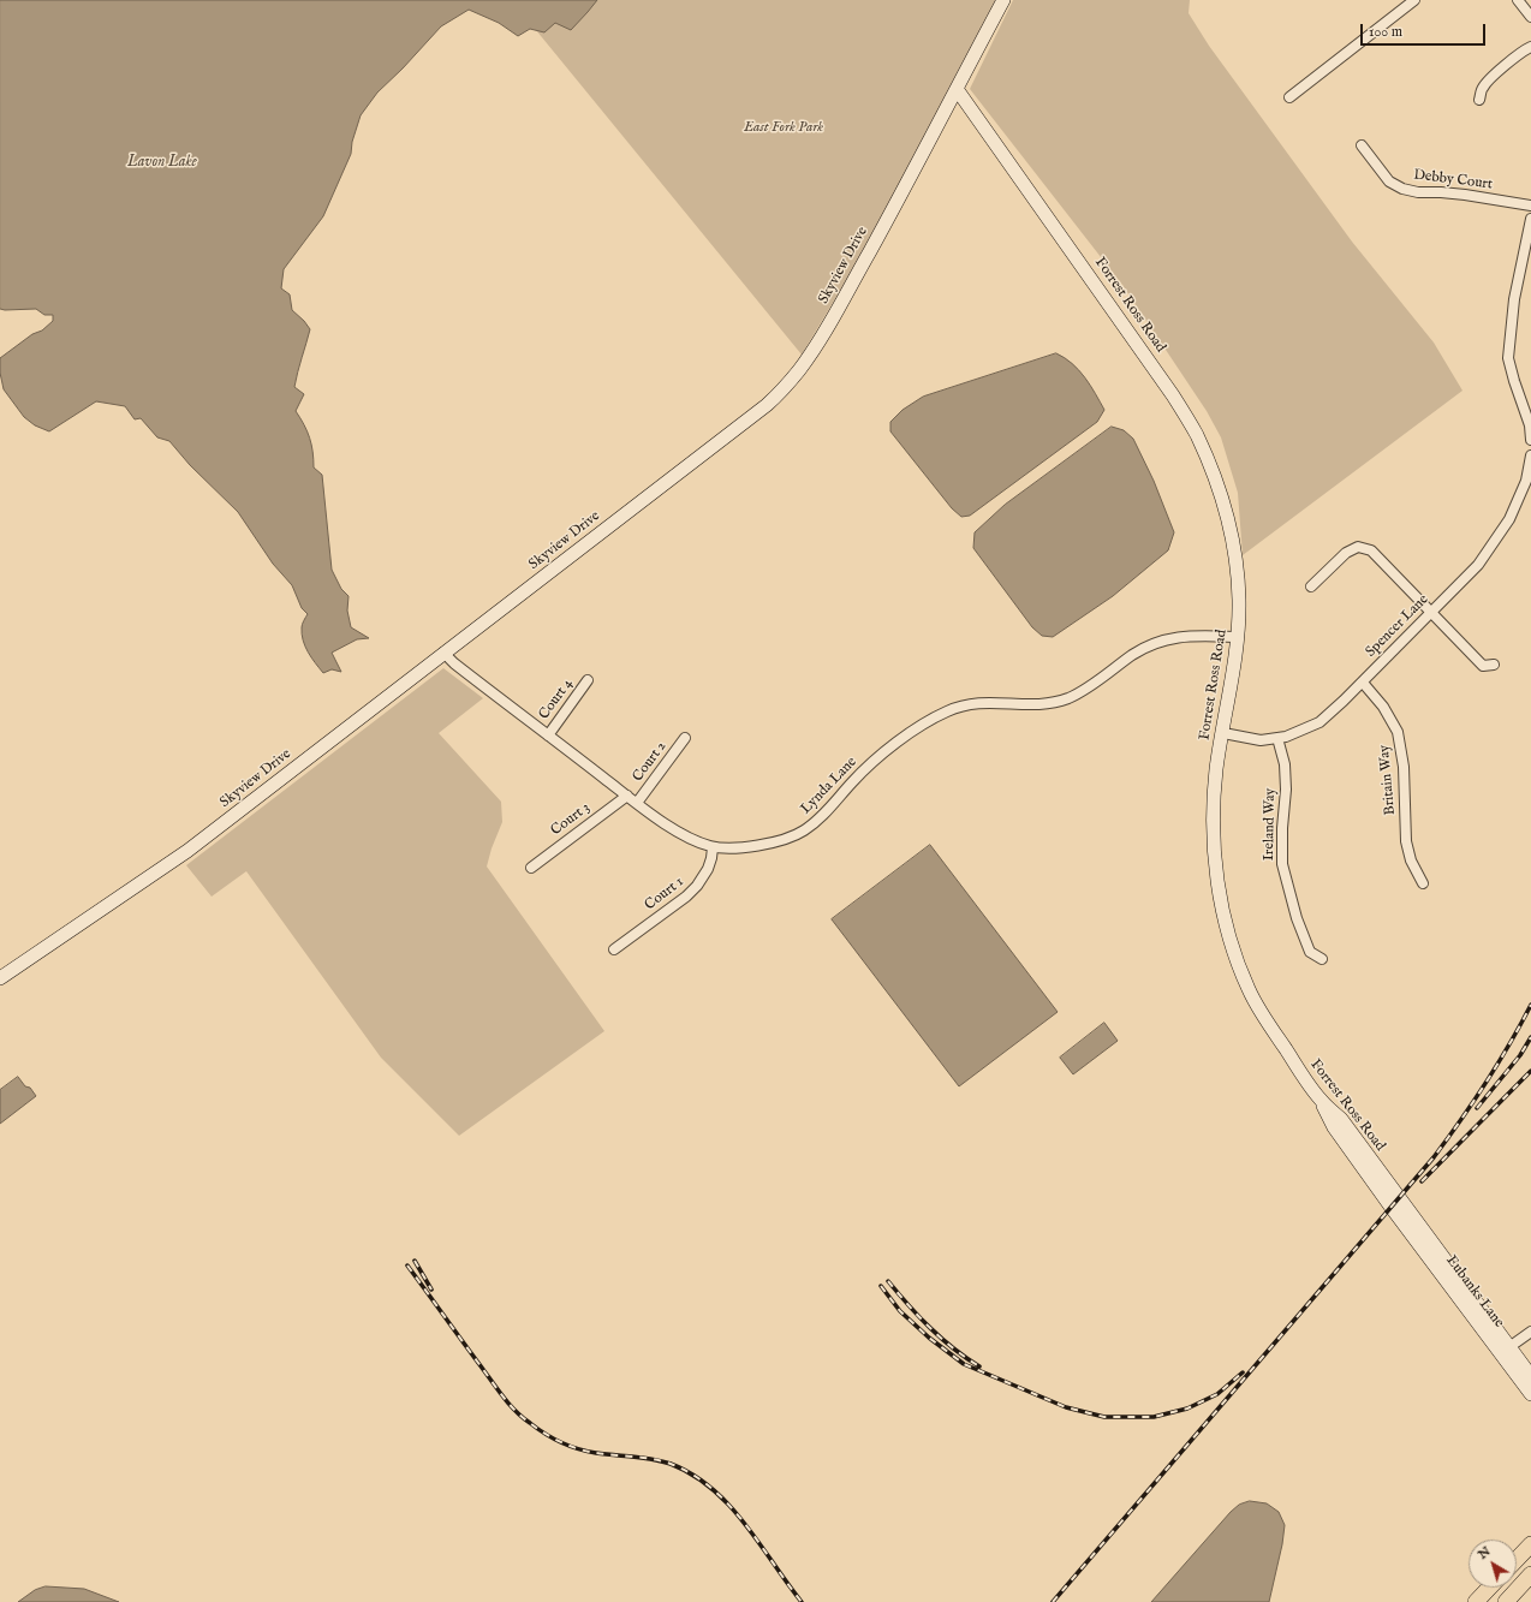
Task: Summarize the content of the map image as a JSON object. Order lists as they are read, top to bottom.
{
  "streets": {
    "street": [
      "Debby Court",
      "Skyview Drive",
      "Forrest Ross Road",
      "Spencer Lane",
      "Court 4",
      "Court 2",
      "Britain Way",
      "Lynda Lane",
      "Court 3",
      "Ireland Way",
      "Court 1",
      "Eubanks Lane"
    ]
  },
  "crossings": [
    ["Skyview Drive", "Forrest Ross Road"],
    ["Skyview Drive", "Lynda Lane"],
    ["Forrest Ross Road", "Spencer Lane"],
    ["Forrest Ross Road", "Lynda Lane"],
    ["Forrest Ross Road", "Eubanks Lane"],
    ["Spencer Lane", "Britain Way"],
    ["Spencer Lane", "Ireland Way"],
    ["Court 4", "Lynda Lane"],
    ["Court 2", "Lynda Lane"],
    ["Lynda Lane", "Court 3"],
    ["Lynda Lane", "Court 1"]
  ],
  "water": ["Lavon Lake"],
  "parks": ["East Fork Park"],
  "scale_bar": "100 m",
  "north": "top left"
}
